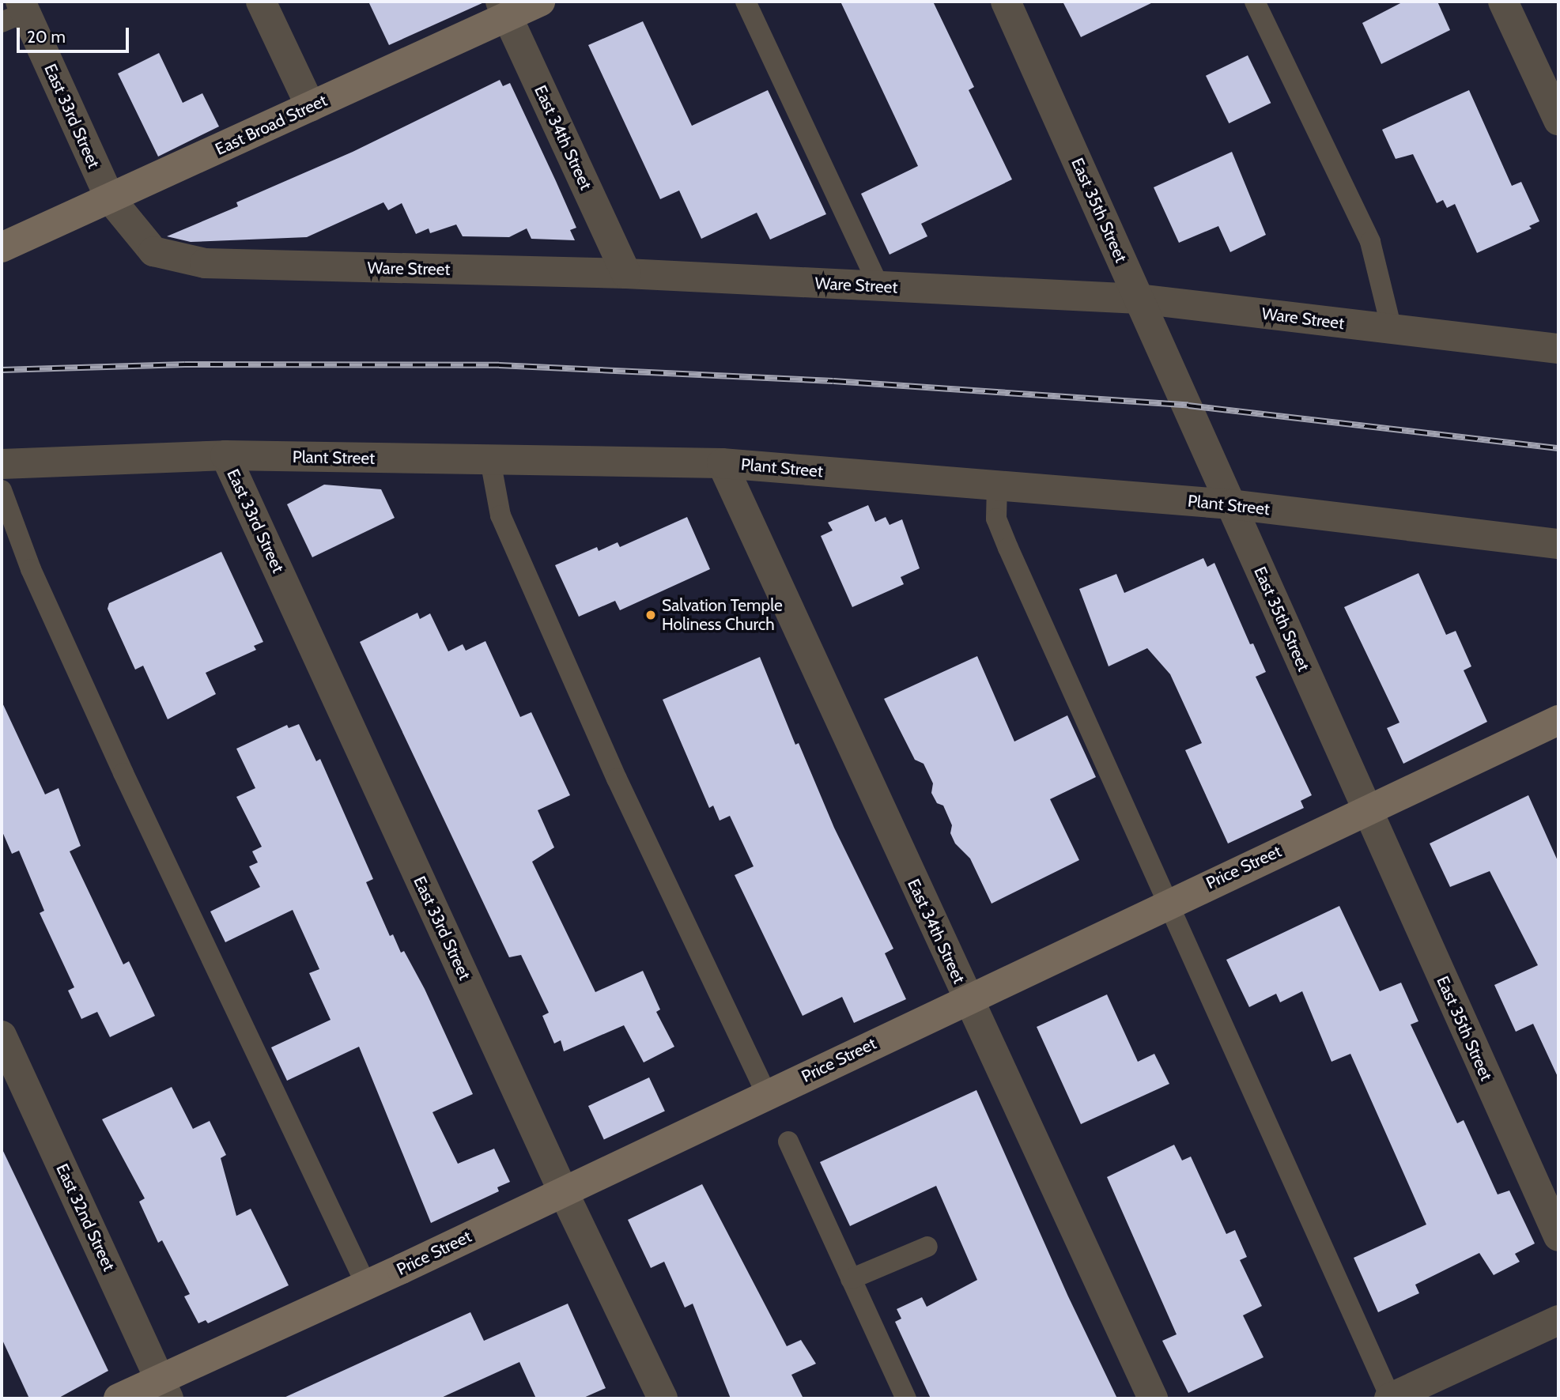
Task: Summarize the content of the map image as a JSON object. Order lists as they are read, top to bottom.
{
  "streets": {
    "main road": ["East Broad Street", "Price Street"],
    "street": [
      "East 33rd Street",
      "East 34th Street",
      "East 35th Street",
      "Ware Street",
      "Plant Street",
      "East 32nd Street"
    ]
  },
  "crossings": [
    ["East 33rd Street", "East Broad Street"],
    ["East 33rd Street", "Ware Street"],
    ["East 33rd Street", "Plant Street"],
    ["East 33rd Street", "Price Street"],
    ["East Broad Street", "East 34th Street"],
    ["East 34th Street", "Ware Street"],
    ["East 34th Street", "Plant Street"],
    ["East 34th Street", "Price Street"],
    ["East 35th Street", "Ware Street"],
    ["East 35th Street", "Plant Street"],
    ["East 35th Street", "Price Street"],
    ["Price Street", "East 32nd Street"]
  ],
  "places": ["Salvation Temple Holiness Church"],
  "scale_bar": "20 m"
}
